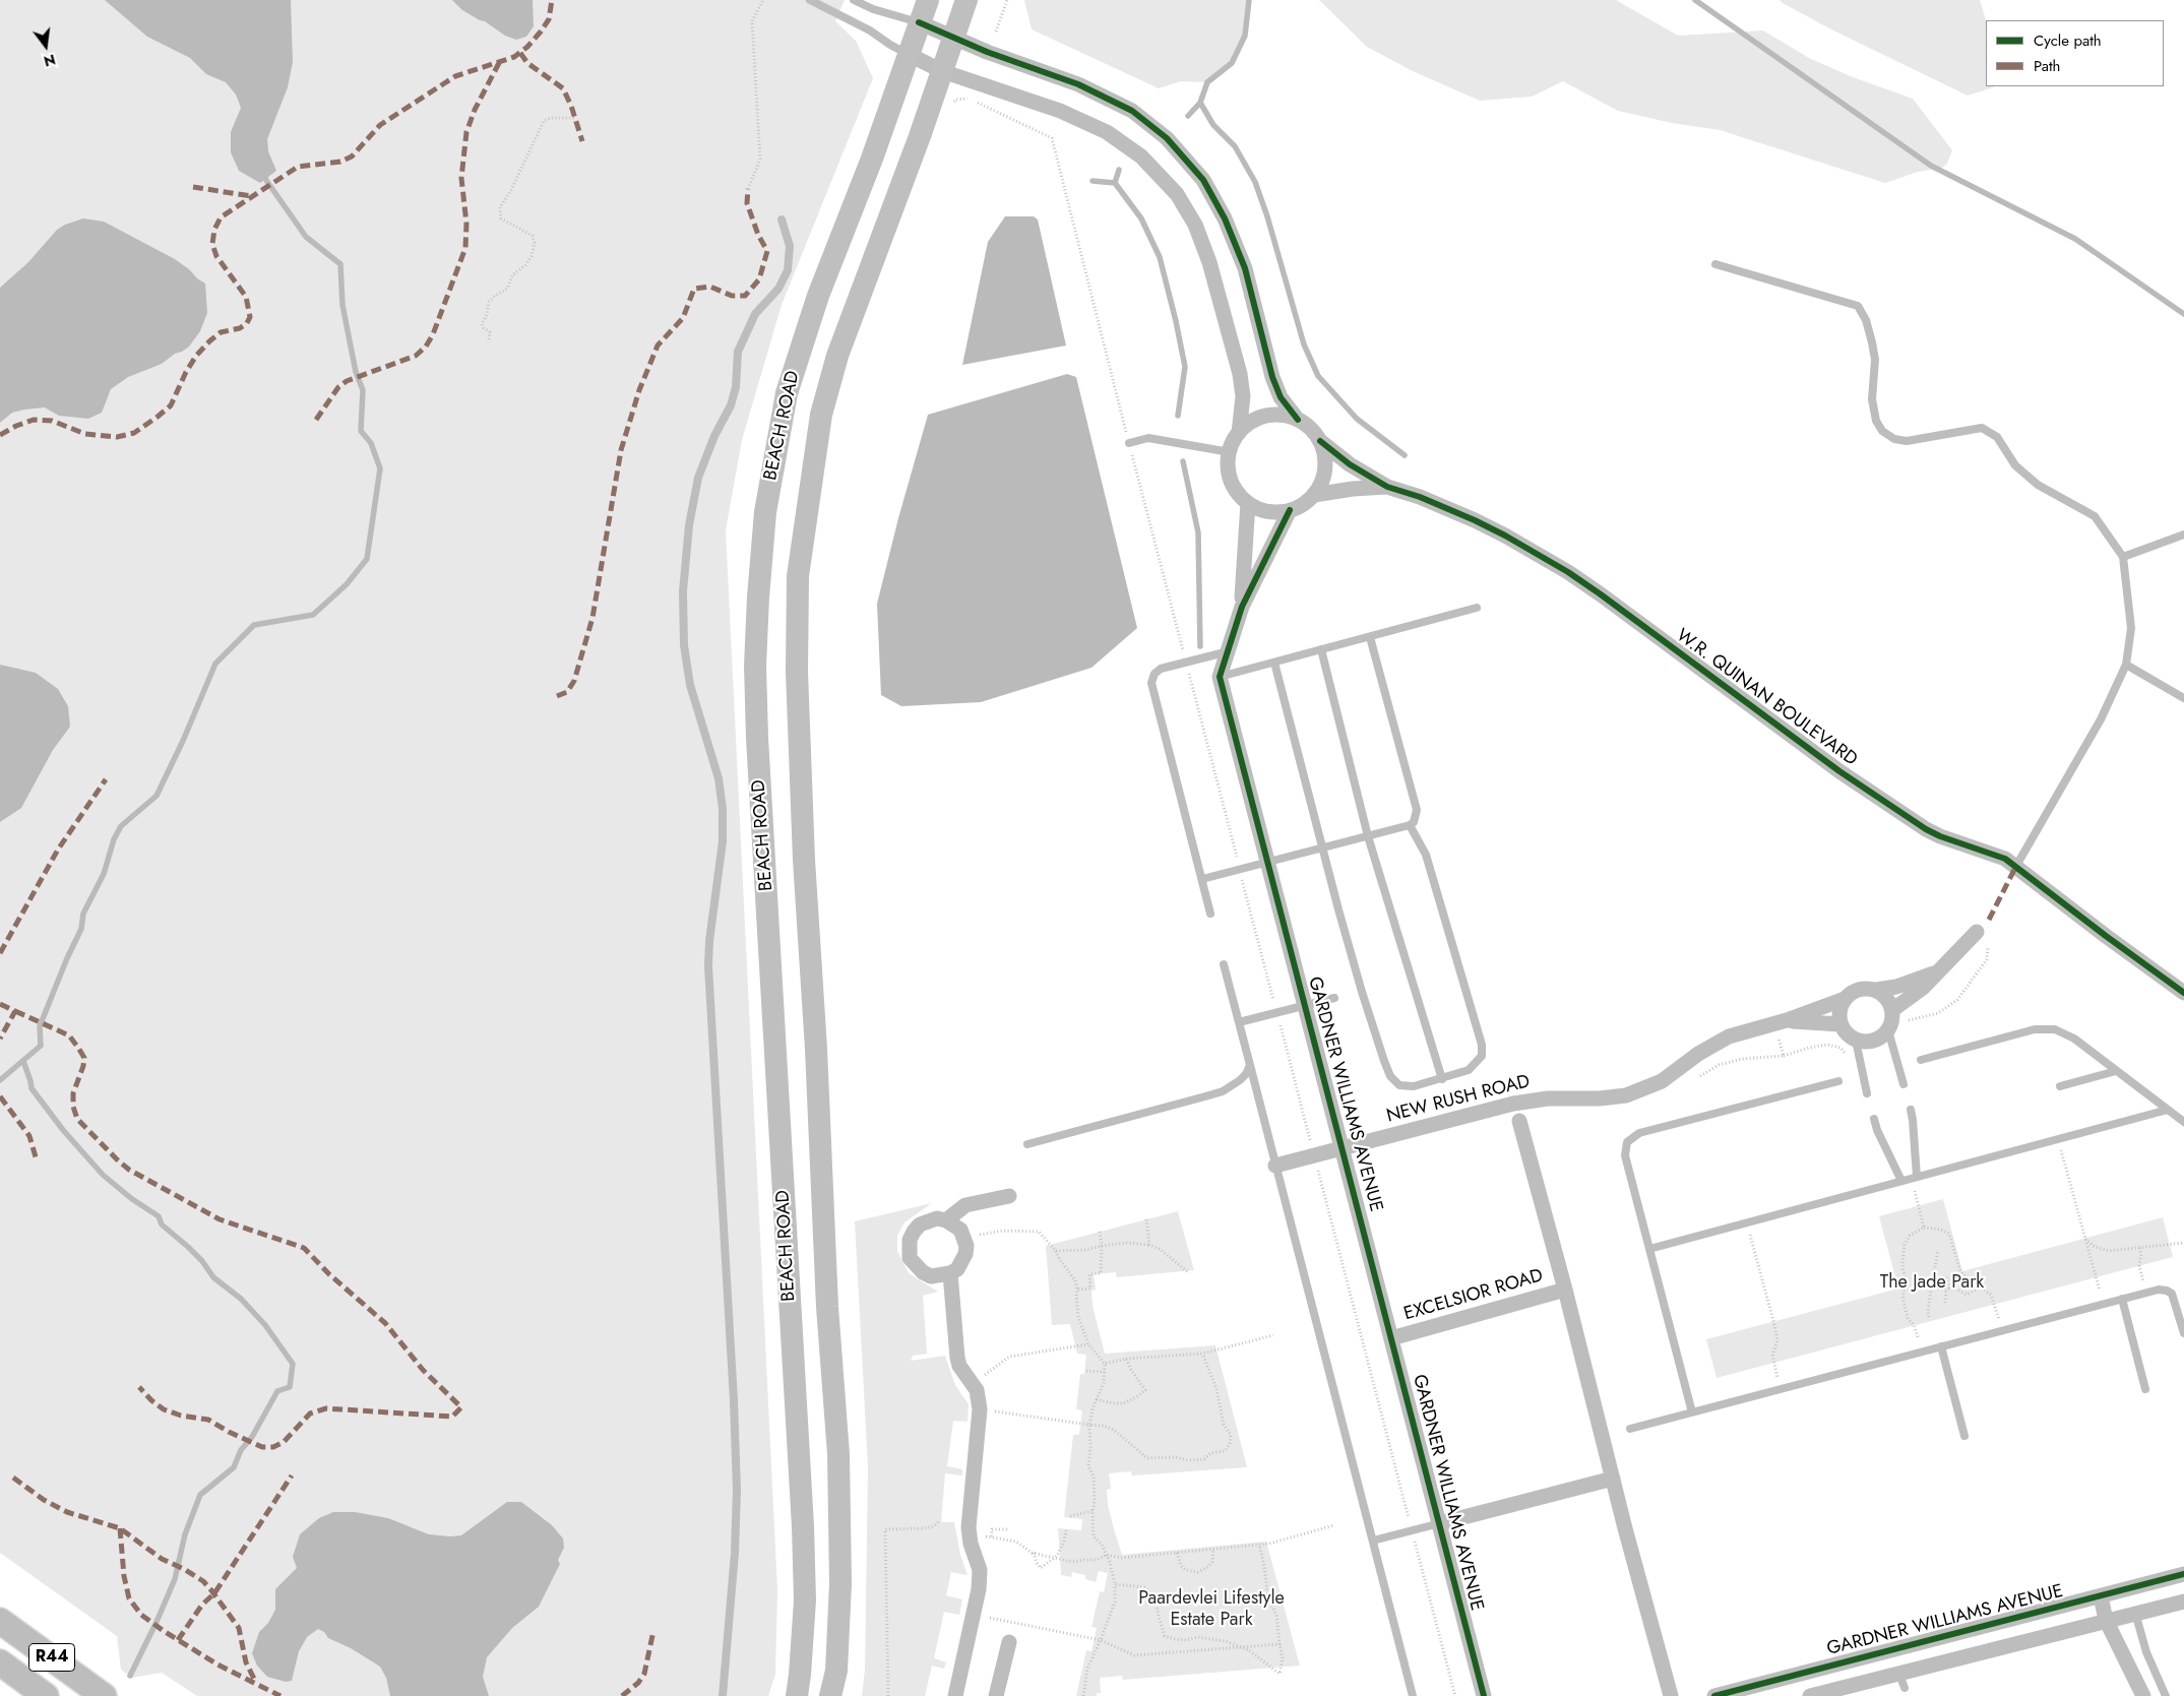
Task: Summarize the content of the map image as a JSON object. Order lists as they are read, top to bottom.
{
  "streets": {
    "main road": ["BEACH ROAD", "R44"],
    "street": [
      "W.R. QUINAN BOULEVARD",
      "GARDNER WILLIAMS AVENUE",
      "NEW RUSH ROAD",
      "EXCELSIOR ROAD"
    ]
  },
  "crossings": [
    ["BEACH ROAD", "W.R. QUINAN BOULEVARD"],
    ["GARDNER WILLIAMS AVENUE", "NEW RUSH ROAD"],
    ["GARDNER WILLIAMS AVENUE", "EXCELSIOR ROAD"]
  ],
  "parks": ["The Jade Park", "Paardevlei Lifestyle Estate Park"],
  "legend": ["Cycle path", "Path"],
  "north": "bottom"
}
